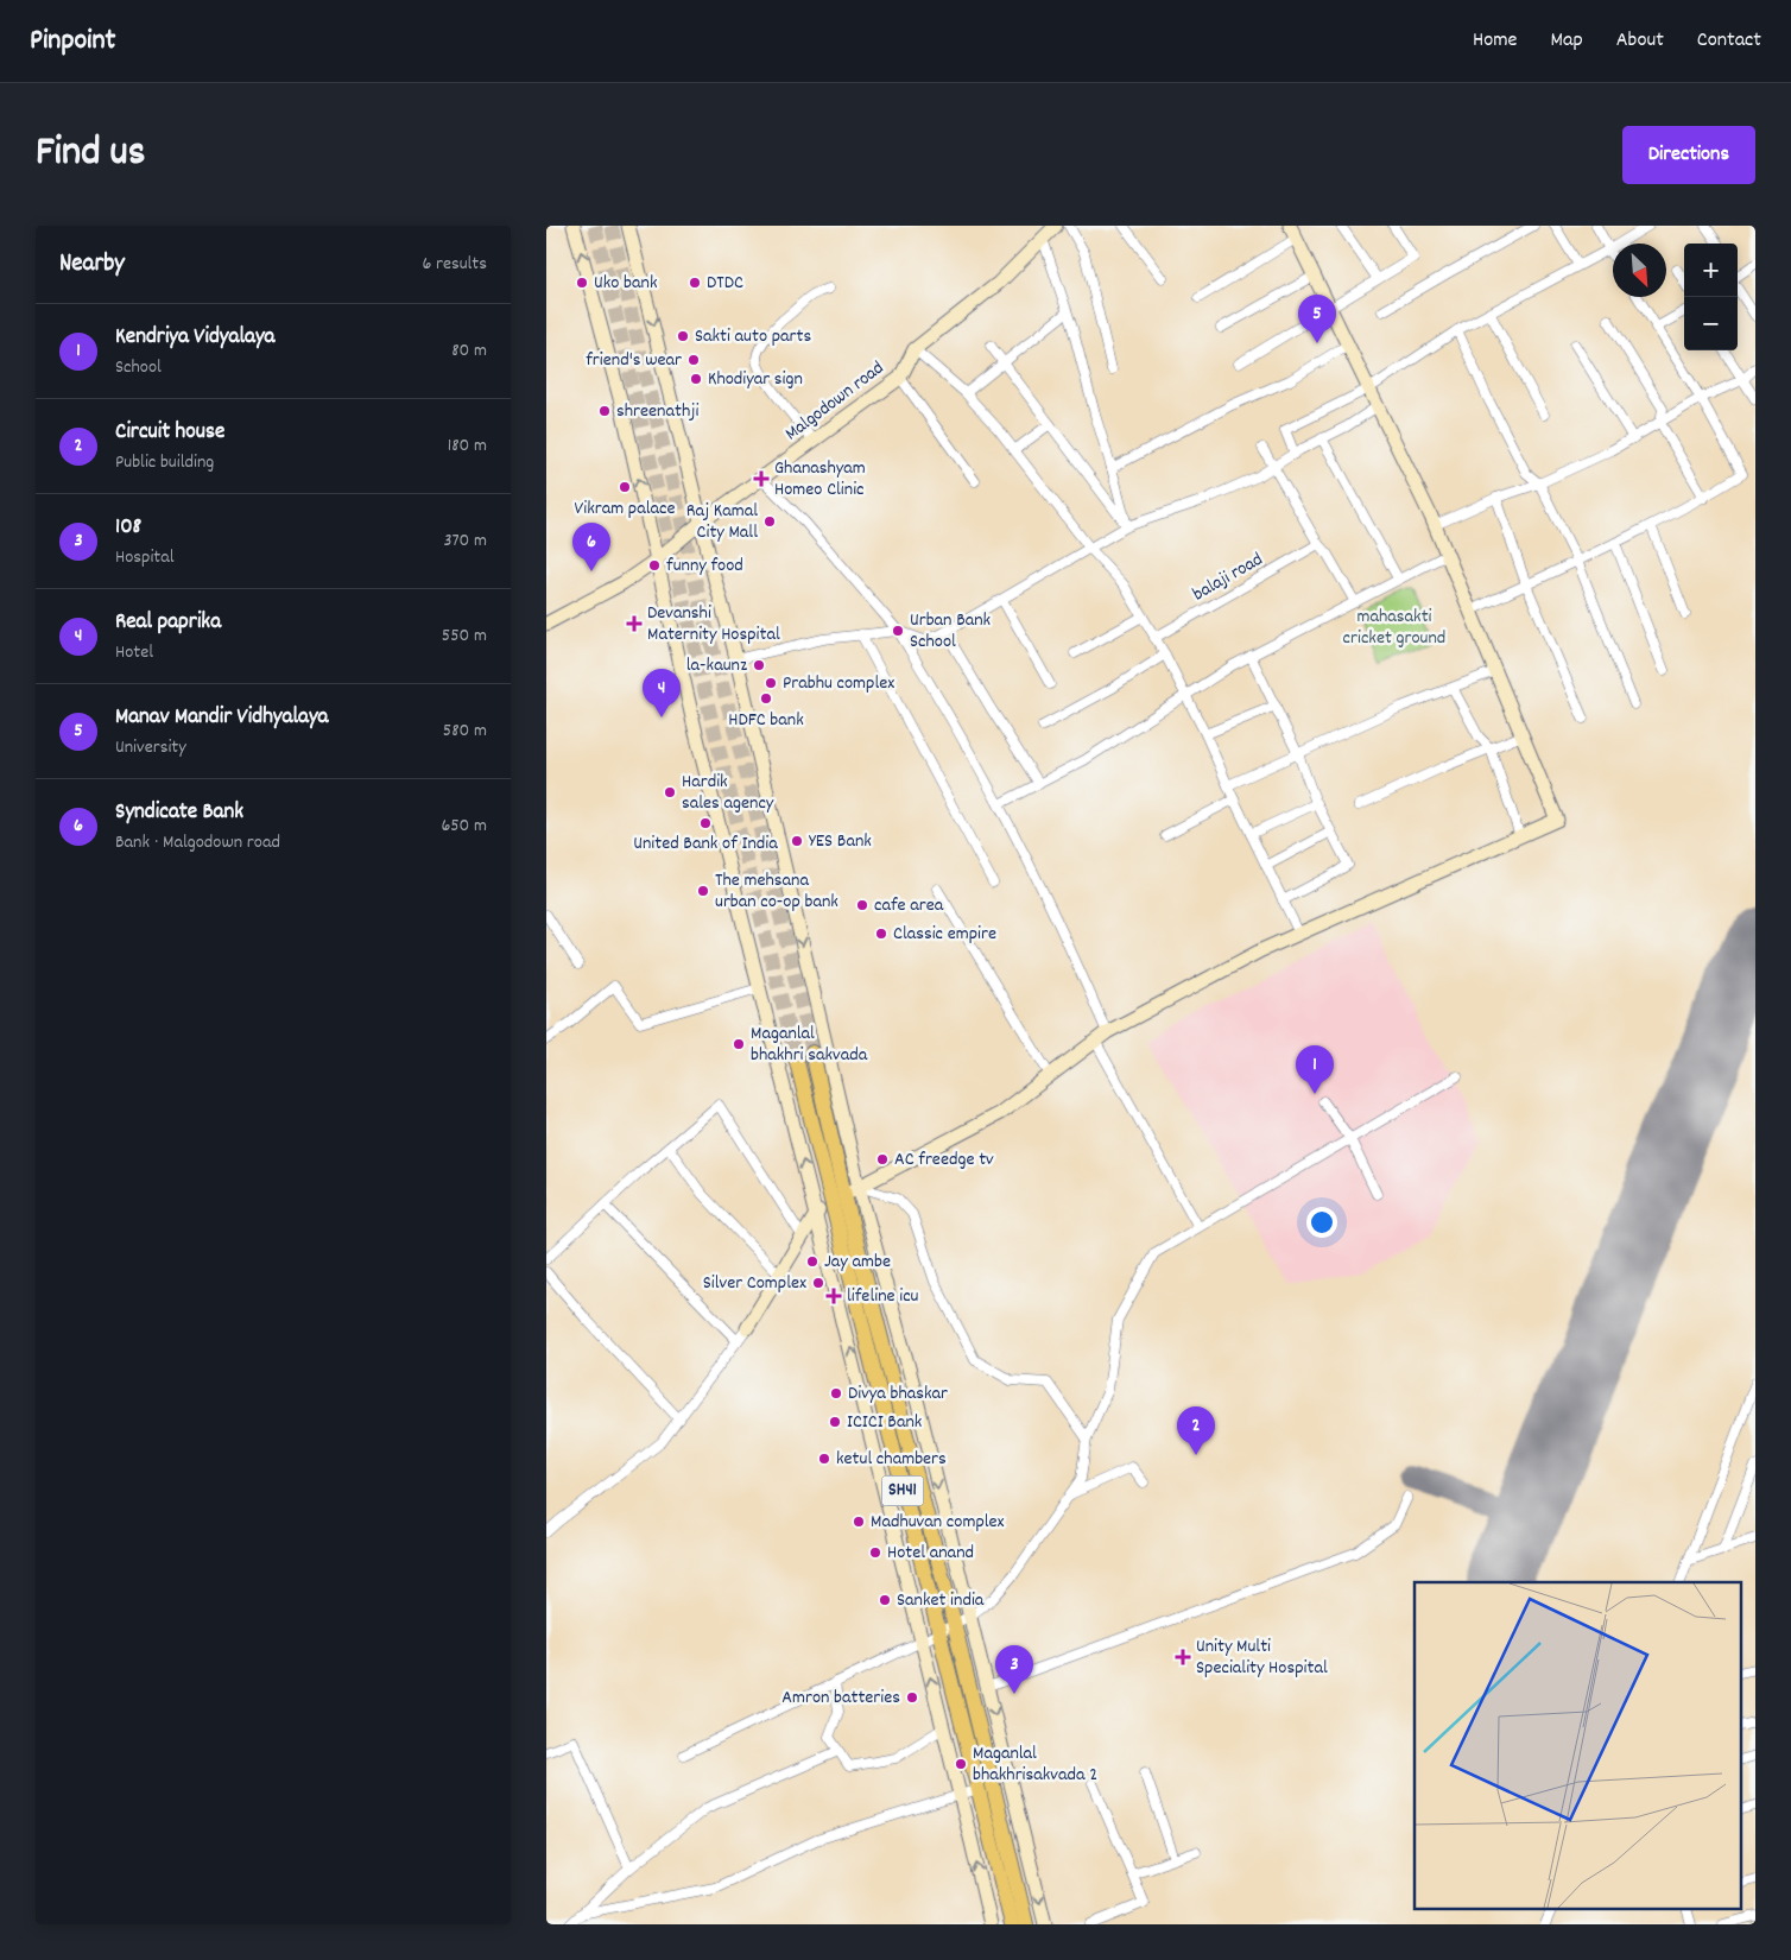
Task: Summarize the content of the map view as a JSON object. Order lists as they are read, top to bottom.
{
  "streets": {
    "main road": ["SH41"],
    "street": ["Malgodown road", "balaji road"]
  },
  "parks": ["mahasakti cricket ground"],
  "places": {
    "other": [
      "Uko bank",
      "DTDC",
      "Sakti auto parts",
      "friend's wear",
      "Khodiyar sign",
      "shreenathji",
      "Vikram palace",
      "Raj Kamal City Mall",
      "funny food",
      "Urban Bank School",
      "la-kaunz",
      "Prabhu complex",
      "HDFC bank",
      "Hardik sales agency",
      "United Bank of India",
      "YES Bank",
      "The mehsana urban co-op bank",
      "cafe area",
      "Classic empire",
      "Maganlal bhakhri sakvada",
      "AC freedge tv",
      "Jay ambe",
      "Silver Complex",
      "Divya bhaskar",
      "ICICI Bank",
      "ketul chambers",
      "Madhuvan complex",
      "Hotel anand",
      "Sanket india",
      "Amron batteries",
      "Maganlal bhakhrisakvada 2"
    ],
    "health": [
      "Ghanashyam Homeo Clinic",
      "Devanshi Maternity Hospital",
      "lifeline icu",
      "Unity Multi Speciality Hospital"
    ]
  },
  "north": "bottom right",
  "page": {
    "header": "Pinpoint",
    "nav": [
      "Home",
      "Map",
      "About",
      "Contact"
    ],
    "title": "Find us",
    "buttons": "Directions",
    "heading": ["Nearby", "6 results"],
    "map_buttons": ["+", "−"],
    "pins": [
      "5",
      "6",
      "4",
      "1",
      "2",
      "3"
    ],
    "list": [
      {
        "mark": "1",
        "name": "Kendriya Vidyalaya",
        "note": "School",
        "value": "80 m"
      },
      {
        "mark": "2",
        "name": "Circuit house",
        "note": "Public building",
        "value": "180 m"
      },
      {
        "mark": "3",
        "name": "108",
        "note": "Hospital",
        "value": "370 m"
      },
      {
        "mark": "4",
        "name": "Real paprika",
        "note": "Hotel",
        "value": "550 m"
      },
      {
        "mark": "5",
        "name": "Manav Mandir Vidhyalaya",
        "note": "University",
        "value": "580 m"
      },
      {
        "mark": "6",
        "name": "Syndicate Bank",
        "note": "Bank · Malgodown road",
        "value": "650 m"
      }
    ]
  }
}
